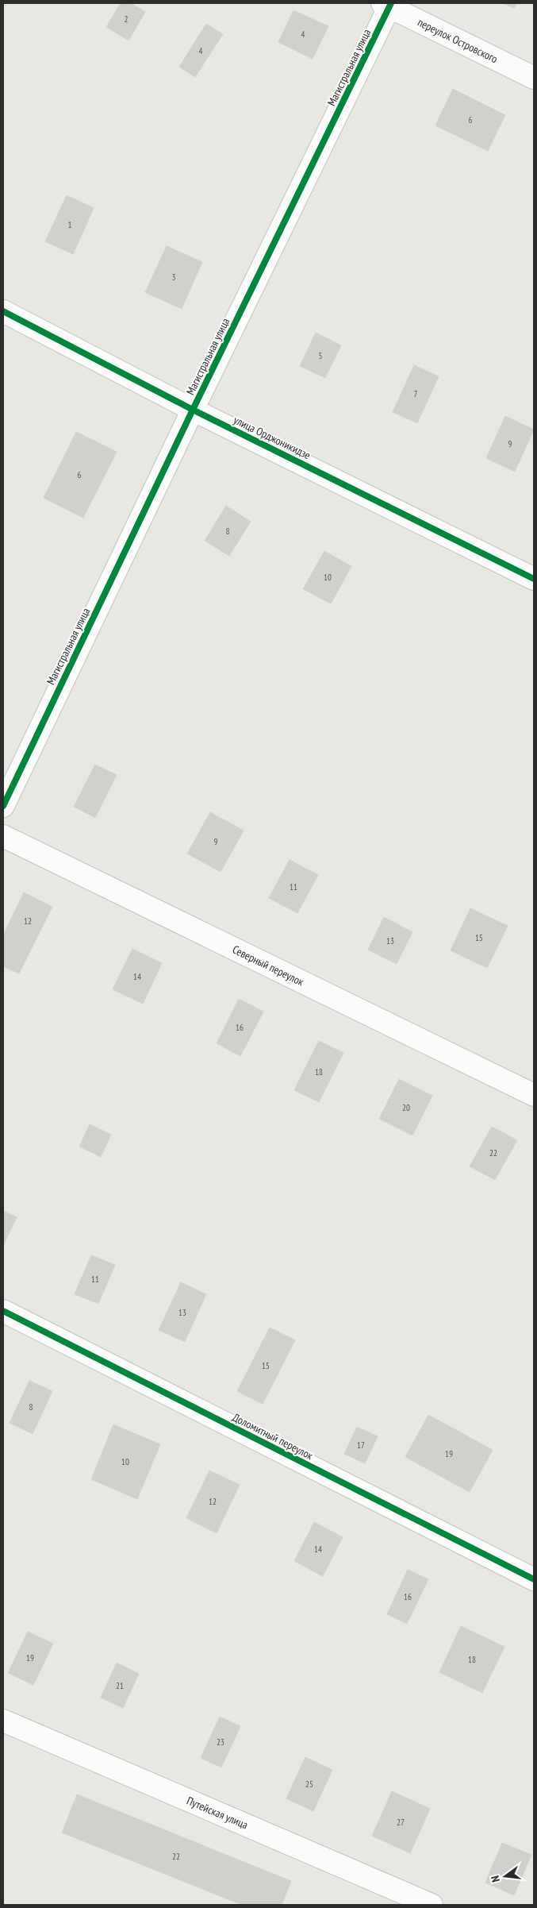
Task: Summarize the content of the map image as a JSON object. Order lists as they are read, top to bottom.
{
  "streets": {
    "street": [
      "переулок Островского",
      "Магистральная улица",
      "улица Орджоникидзе",
      "Северный переулок",
      "Доломитный переулок",
      "Путейская улица"
    ]
  },
  "crossings": [
    ["переулок Островского", "Магистральная улица"],
    ["Магистральная улица", "улица Орджоникидзе"]
  ],
  "house_numbers": [
    "2",
    "4",
    "4",
    "6",
    "1",
    "3",
    "5",
    "7",
    "9",
    "6",
    "8",
    "10",
    "9",
    "11",
    "12",
    "15",
    "13",
    "14",
    "16",
    "18",
    "20",
    "22",
    "11",
    "13",
    "15",
    "8",
    "17",
    "19",
    "10",
    "12",
    "14",
    "16",
    "19",
    "18",
    "21",
    "23",
    "25",
    "27",
    "22"
  ],
  "north": "left"
}
